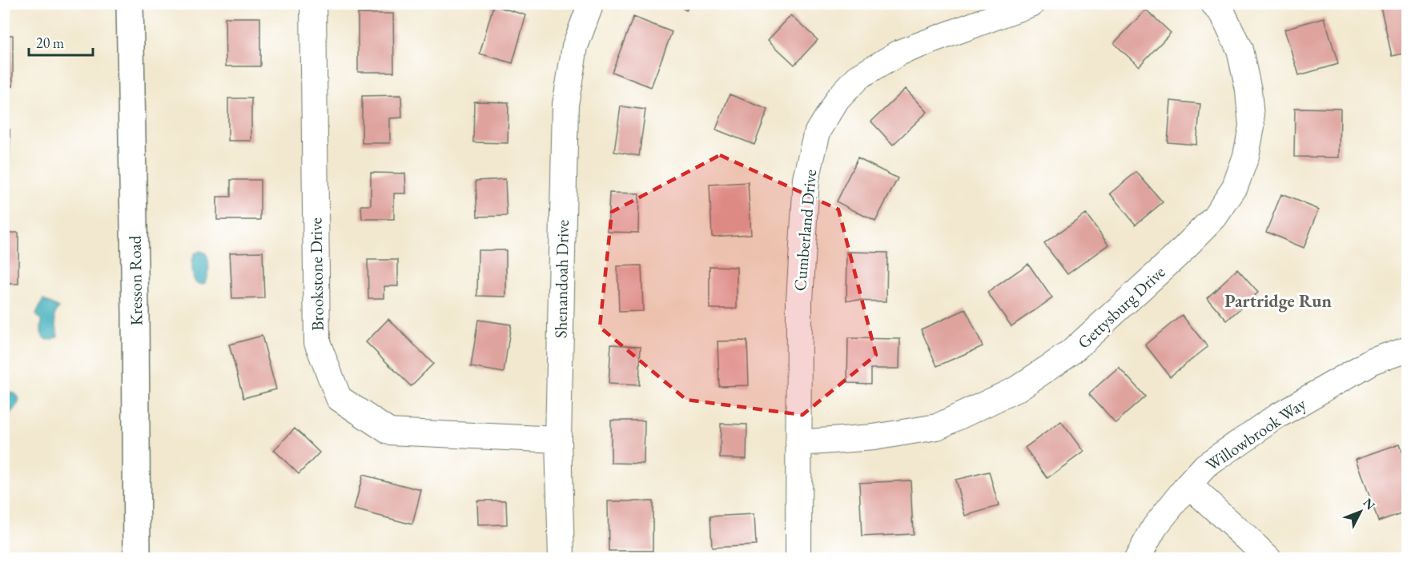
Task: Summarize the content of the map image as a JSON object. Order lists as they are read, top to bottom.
{
  "streets": {
    "main road": ["Kresson Road"],
    "street": [
      "Cumberland Drive",
      "Brookstone Drive",
      "Shenandoah Drive",
      "Gettysburg Drive",
      "Willowbrook Way"
    ]
  },
  "crossings": [
    ["Cumberland Drive", "Gettysburg Drive"],
    ["Brookstone Drive", "Shenandoah Drive"]
  ],
  "districts": ["Partridge Run"],
  "scale_bar": "20 m",
  "north": "top right"
}
